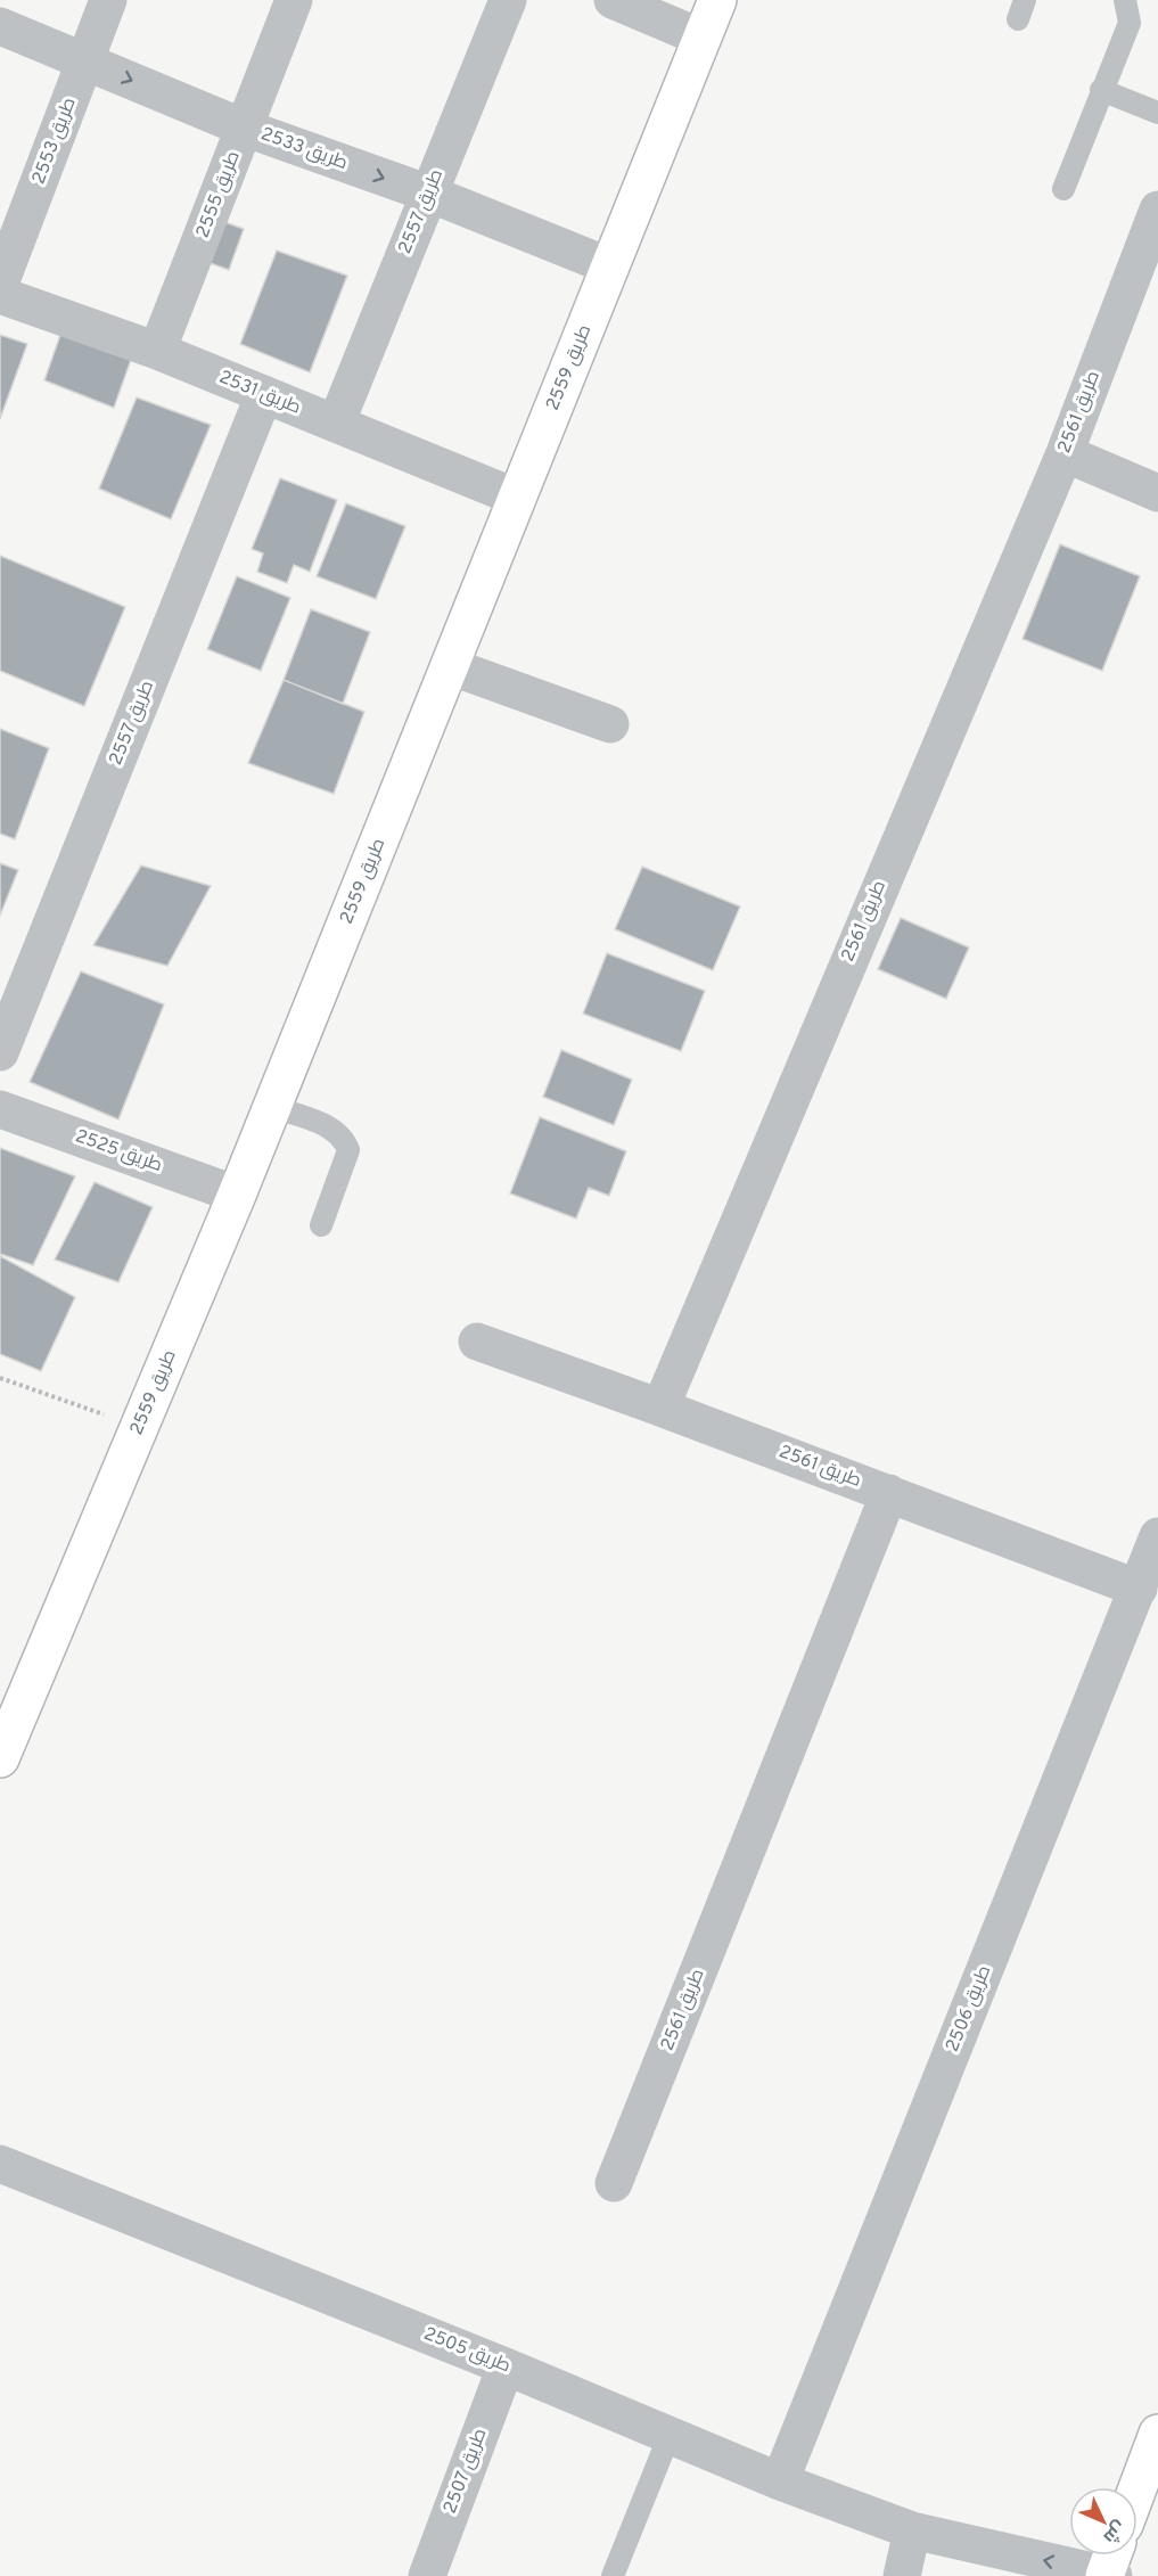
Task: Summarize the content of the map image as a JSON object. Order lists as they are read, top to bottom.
{
  "streets": {
    "street": [
      "طريق 2553",
      "طريق 2533",
      "طريق 2555",
      "طريق 2557",
      "طريق 2559",
      "طريق 2531",
      "طريق 2561",
      "طريق 2525",
      "طريق 2506",
      "طريق 2505",
      "طريق 2507"
    ]
  },
  "crossings": [
    ["طريق 2553", "طريق 2533"],
    ["طريق 2533", "طريق 2555"],
    ["طريق 2533", "طريق 2557"],
    ["طريق 2533", "طريق 2559"],
    ["طريق 2555", "طريق 2531"],
    ["طريق 2557", "طريق 2531"],
    ["طريق 2559", "طريق 2531"],
    ["طريق 2559", "طريق 2525"],
    ["طريق 2561", "طريق 2506"],
    ["طريق 2506", "طريق 2505"],
    ["طريق 2505", "طريق 2507"]
  ],
  "one_way": ["طريق 2533"],
  "north": "bottom right"
}
